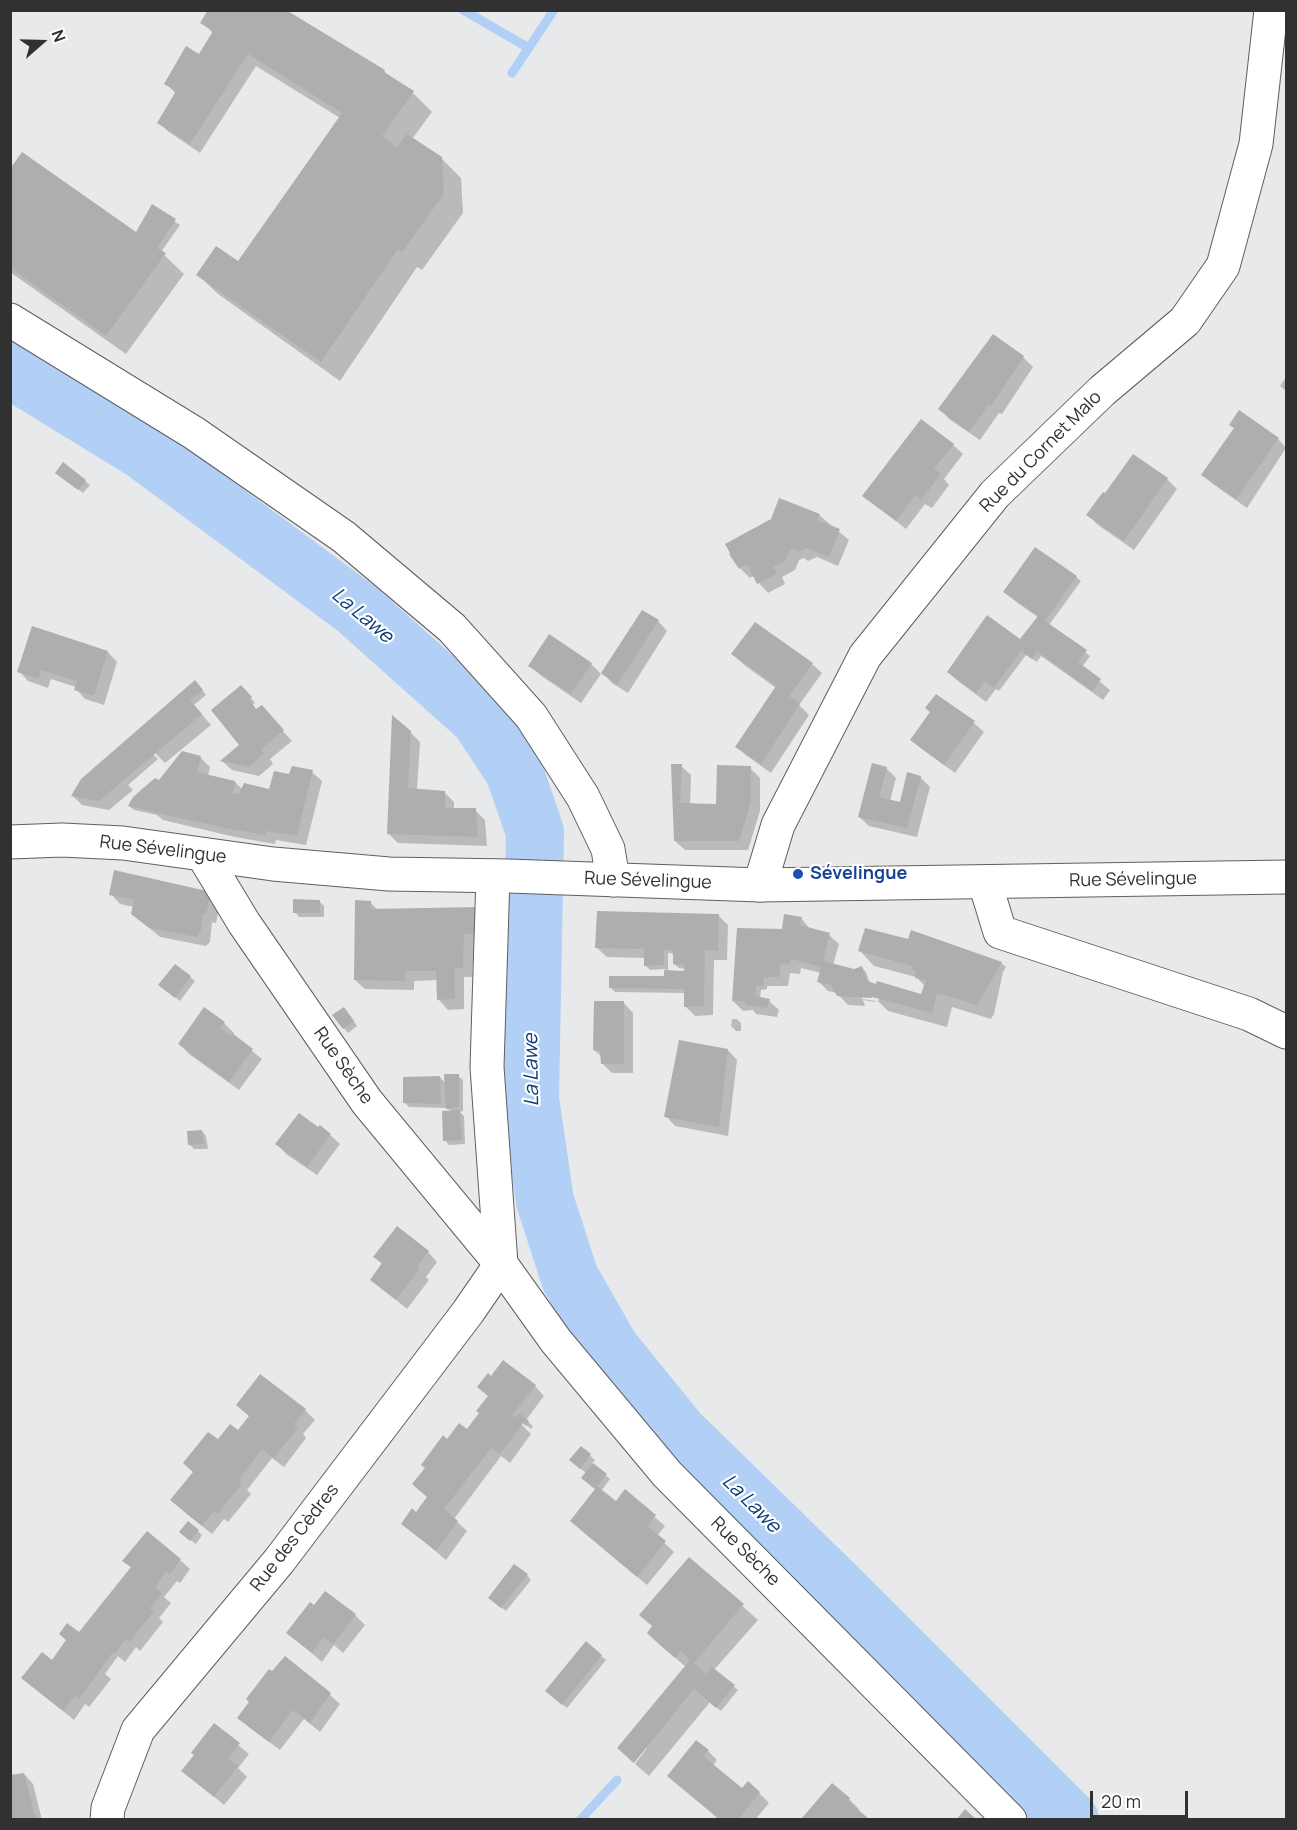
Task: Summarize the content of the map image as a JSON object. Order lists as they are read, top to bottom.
{
  "streets": {
    "street": [
      "Rue du Cornet Malo",
      "Rue Sévelingue",
      "Rue Sèche",
      "Rue des Cèdres"
    ]
  },
  "crossings": [
    ["Rue du Cornet Malo", "Rue Sévelingue"],
    ["Rue Sévelingue", "Rue Sèche"],
    ["Rue Sèche", "Rue des Cèdres"]
  ],
  "water": ["La Lawe"],
  "places": ["Sévelingue"],
  "scale_bar": "20 m",
  "north": "right"
}
